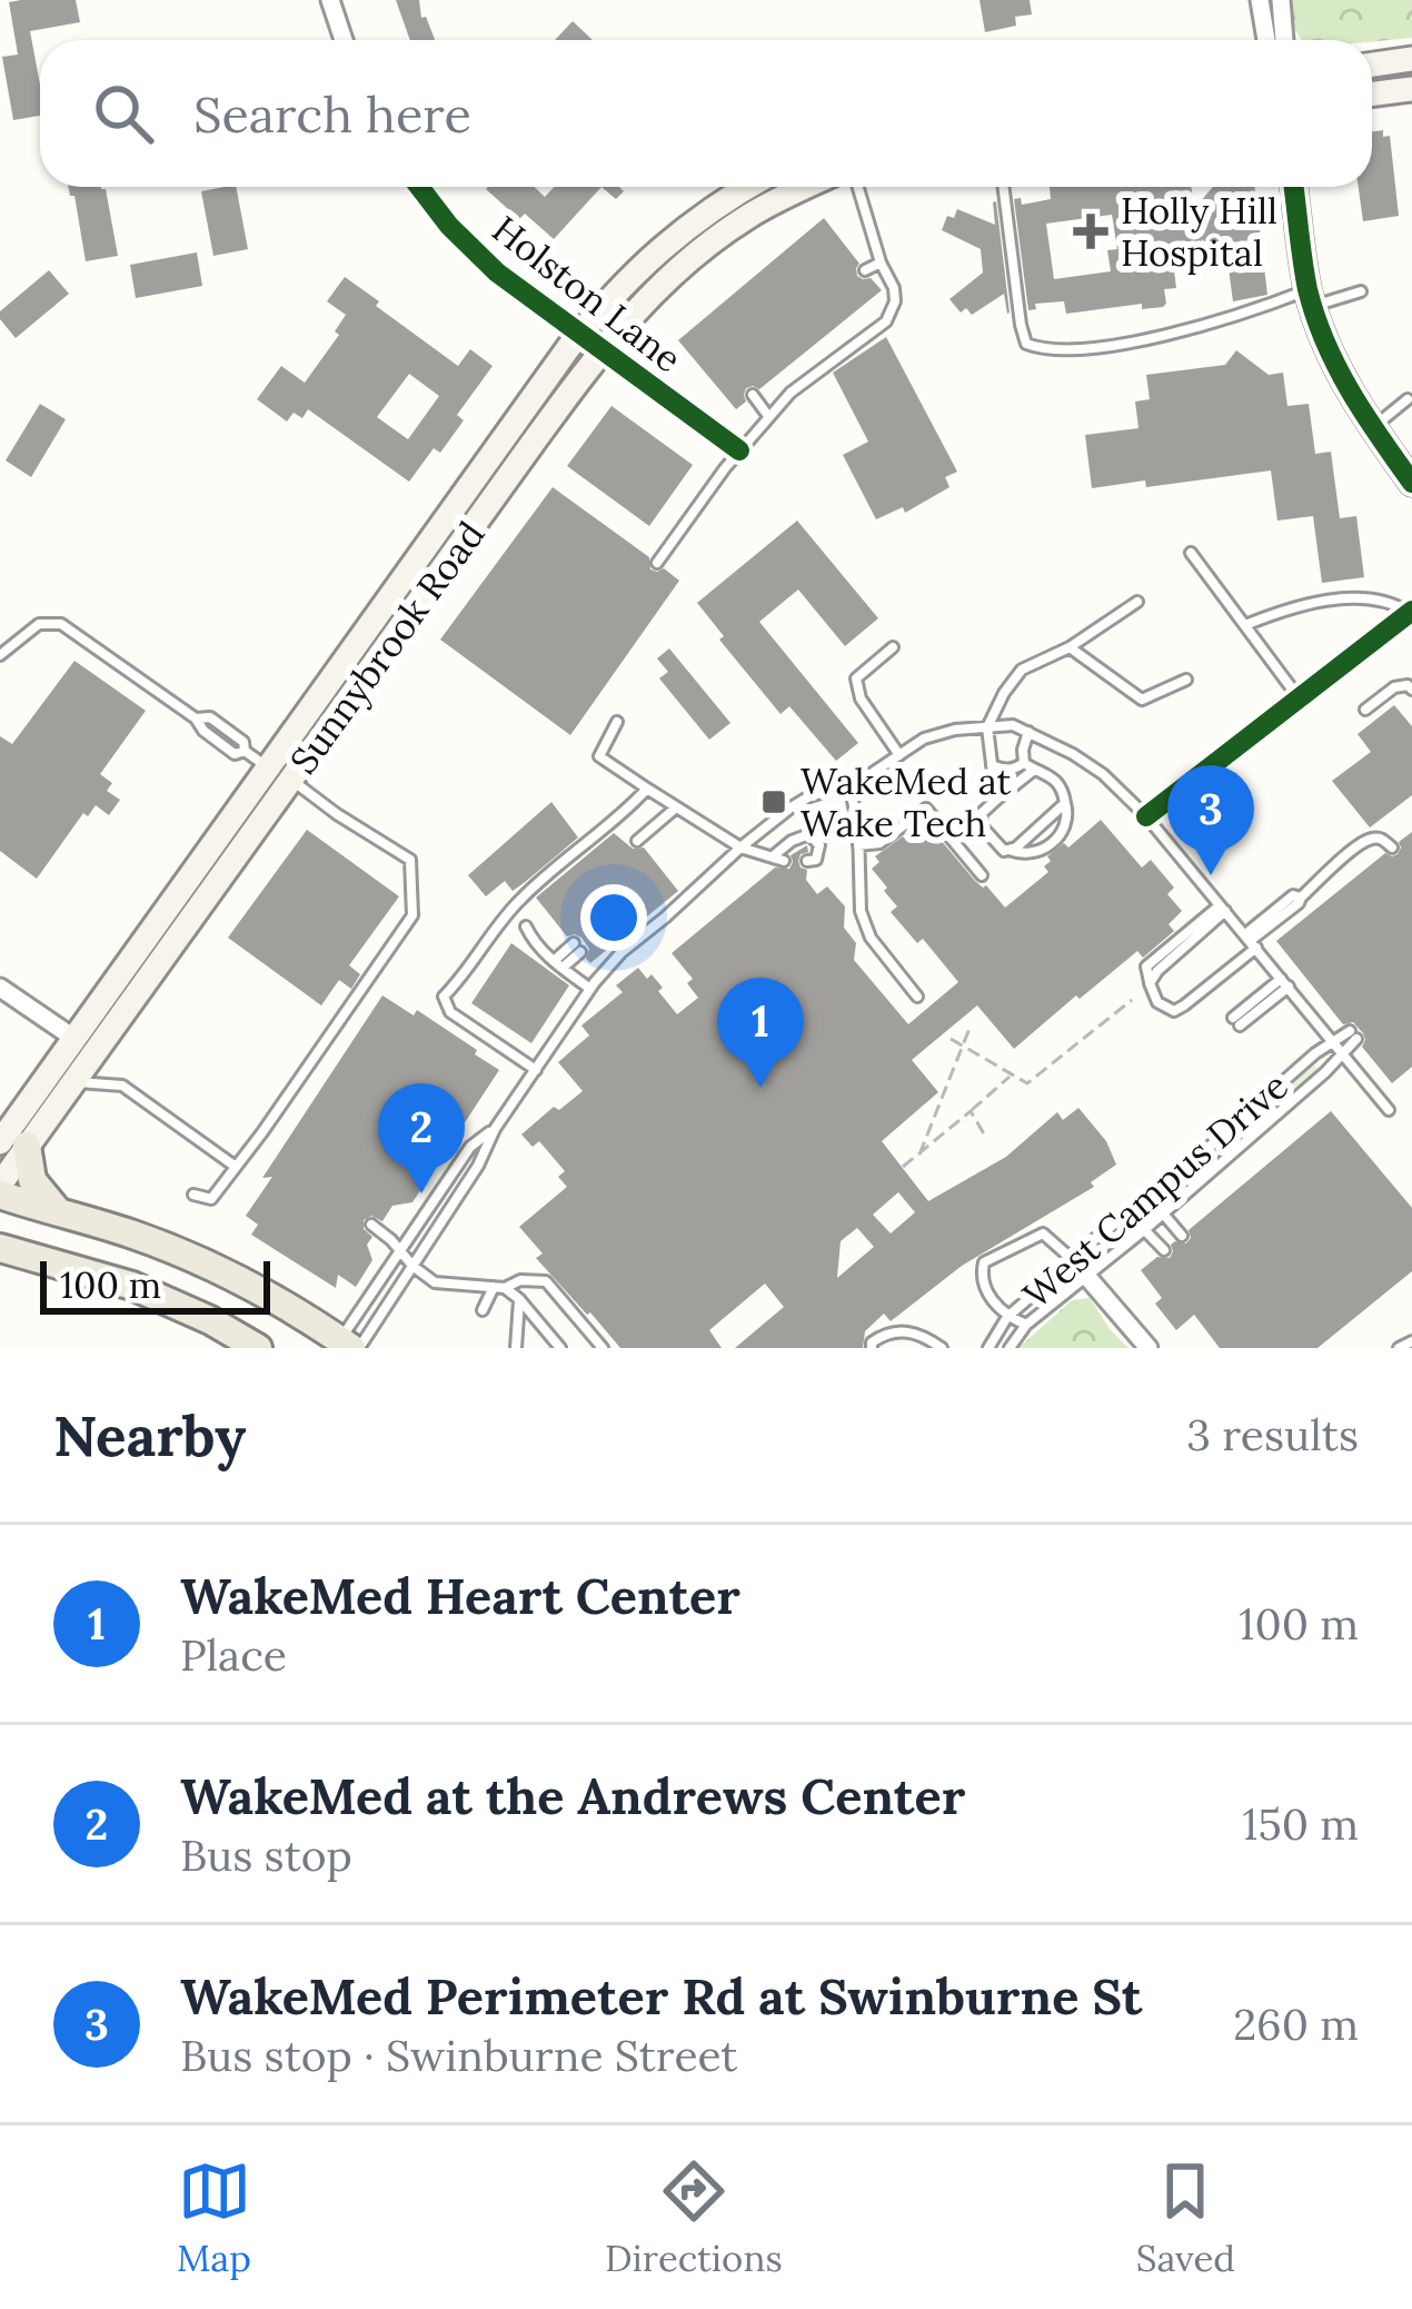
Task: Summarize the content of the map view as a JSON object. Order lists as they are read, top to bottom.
{
  "streets": {
    "main road": ["Sunnybrook Road"],
    "street": ["Holston Lane"],
    "lane": ["West Campus Drive"]
  },
  "crossings": [
    ["Holston Lane", "Sunnybrook Road"]
  ],
  "places": {
    "health": ["Holly Hill Hospital"],
    "transit": ["WakeMed at Wake Tech"]
  },
  "scale_bar": "100 m",
  "page": {
    "search": "Search here",
    "pins": ["3", "1", "2"],
    "scale": "100 m",
    "heading": ["Nearby", "3 results"],
    "list": [
      {
        "mark": "1",
        "name": "WakeMed Heart Center",
        "note": "Place",
        "value": "100 m"
      },
      {
        "mark": "2",
        "name": "WakeMed at the Andrews Center",
        "note": "Bus stop",
        "value": "150 m"
      },
      {
        "mark": "3",
        "name": "WakeMed Perimeter Rd at Swinburne St",
        "note": "Bus stop · Swinburne Street",
        "value": "260 m"
      }
    ],
    "nav": ["Map", "Directions", "Saved"]
  }
}
